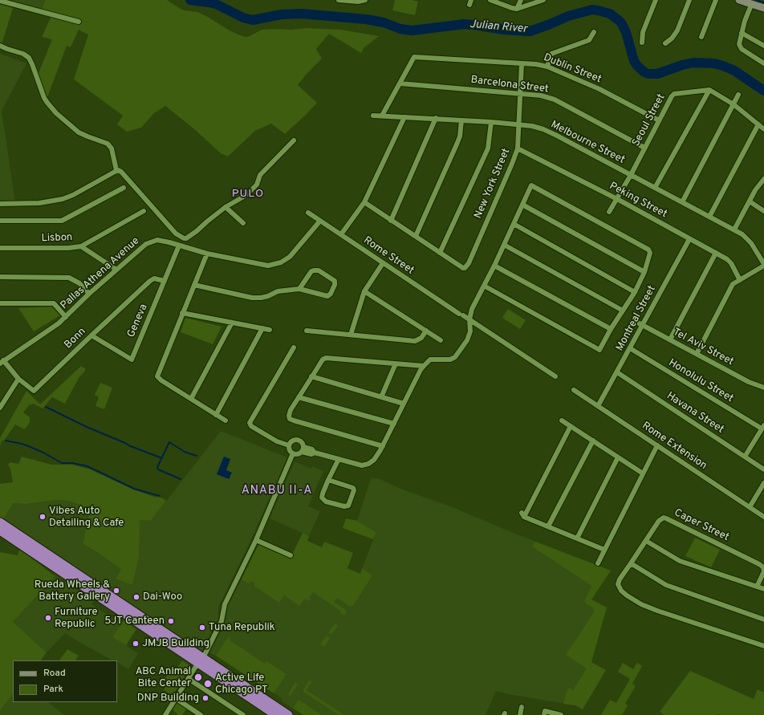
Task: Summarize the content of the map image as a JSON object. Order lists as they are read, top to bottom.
{
  "streets": {
    "street": [
      "Dublin Street",
      "Barcelona Street",
      "Seoul Street",
      "Melbourne Street",
      "New York Street",
      "Peking Street",
      "Lisbon",
      "Rome Street",
      "Pallas Athena Avenue",
      "Montreal Street",
      "Geneva",
      "Bonn",
      "Tel Aviv Street",
      "Honolulu Street",
      "Havana Street",
      "Rome Extension",
      "Caper Street"
    ]
  },
  "crossings": [
    ["Dublin Street", "Barcelona Street"],
    ["Dublin Street", "Seoul Street"],
    ["Dublin Street", "New York Street"],
    ["Barcelona Street", "Seoul Street"],
    ["Barcelona Street", "New York Street"],
    ["Seoul Street", "Melbourne Street"],
    ["Seoul Street", "Peking Street"],
    ["Melbourne Street", "New York Street"],
    ["New York Street", "Peking Street"],
    ["Peking Street", "Montreal Street"],
    ["Rome Street", "Pallas Athena Avenue"],
    ["Pallas Athena Avenue", "Geneva"],
    ["Pallas Athena Avenue", "Bonn"],
    ["Montreal Street", "Tel Aviv Street"],
    ["Montreal Street", "Honolulu Street"],
    ["Montreal Street", "Havana Street"],
    ["Montreal Street", "Rome Extension"],
    ["Geneva", "Bonn"]
  ],
  "districts": ["PULO", "ANABU II-A"],
  "water": ["Julian River"],
  "places": [
    "Vibes Auto Detailing & Cafe",
    "Rueda Wheels & Battery Gallery",
    "Dai-Woo",
    "Furniture Republic",
    "5JT Canteen",
    "Tuna Republik",
    "JMJB Building",
    "ABC Animal Bite Center",
    "Active Life Chicago PT",
    "DNP Building"
  ],
  "legend": ["Road", "Park"]
}
